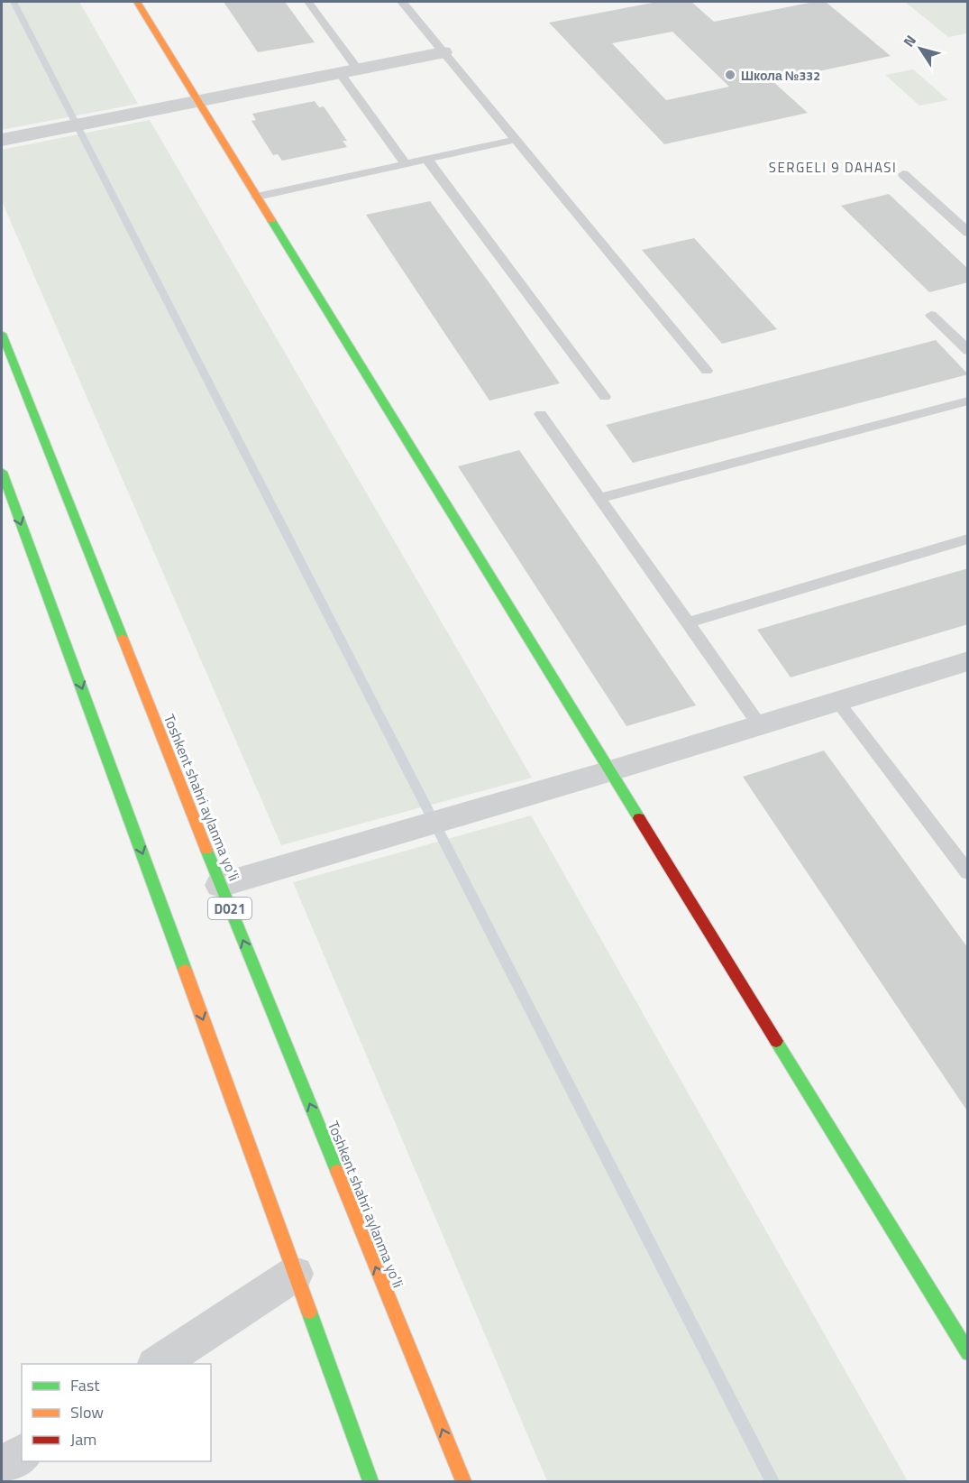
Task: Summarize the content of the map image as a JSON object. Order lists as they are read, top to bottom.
{
  "streets": {
    "main road": ["Toshkent shahri aylanma yoʻli", "D021"]
  },
  "districts": ["SERGELI 9 DAHASI"],
  "places": ["Школа №332"],
  "legend": ["Fast", "Slow", "Jam"],
  "north": "top left"
}
